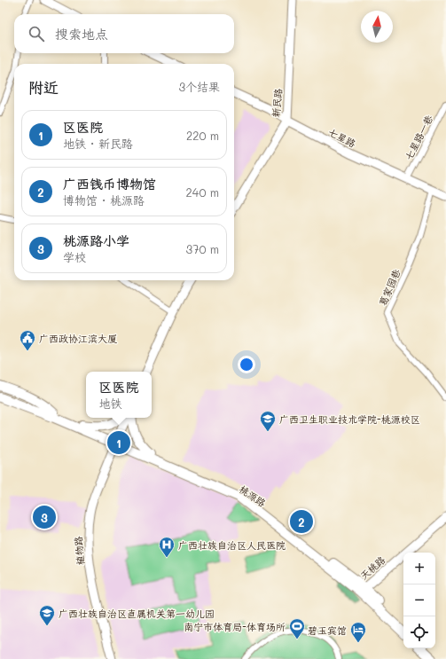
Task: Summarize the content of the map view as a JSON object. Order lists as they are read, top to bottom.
{
  "streets": {
    "main road": [
      "新民路",
      "七星路",
      "桃源路",
      "植物路",
      "天桃路"
    ],
    "street": ["七星路一巷", "葛家园巷"]
  },
  "crossings": [
    ["新民路", "七星路"],
    ["七星路", "七星路一巷"],
    ["七星路", "葛家园巷"],
    ["桃源路", "植物路"],
    ["桃源路", "天桃路"]
  ],
  "places": {
    "public building": ["广西政协江滨大厦"],
    "school or university": ["广西卫生职业技术学院-桃源校区", "广西壮族自治区直属机关第一幼儿园"],
    "hospital": ["广西壮族自治区人民医院"],
    "sports": ["南宁市体育局-体育场所"],
    "hotel": ["碧玉宾馆"]
  },
  "north": "top",
  "page": {
    "search": "搜索地点",
    "heading": ["附近", "3个结果"],
    "list": [
      {
        "mark": "1",
        "name": "区医院",
        "note": "地铁 · 新民路",
        "value": "220 m"
      },
      {
        "mark": "2",
        "name": "广西钱币博物馆",
        "note": "博物馆 · 桃源路",
        "value": "240 m"
      },
      {
        "mark": "3",
        "name": "桃源路小学",
        "note": "学校",
        "value": "370 m"
      }
    ],
    "popup": ["区医院", "地铁"],
    "pins": ["1", "3", "2"],
    "map_buttons": ["+", "−"]
  }
}
